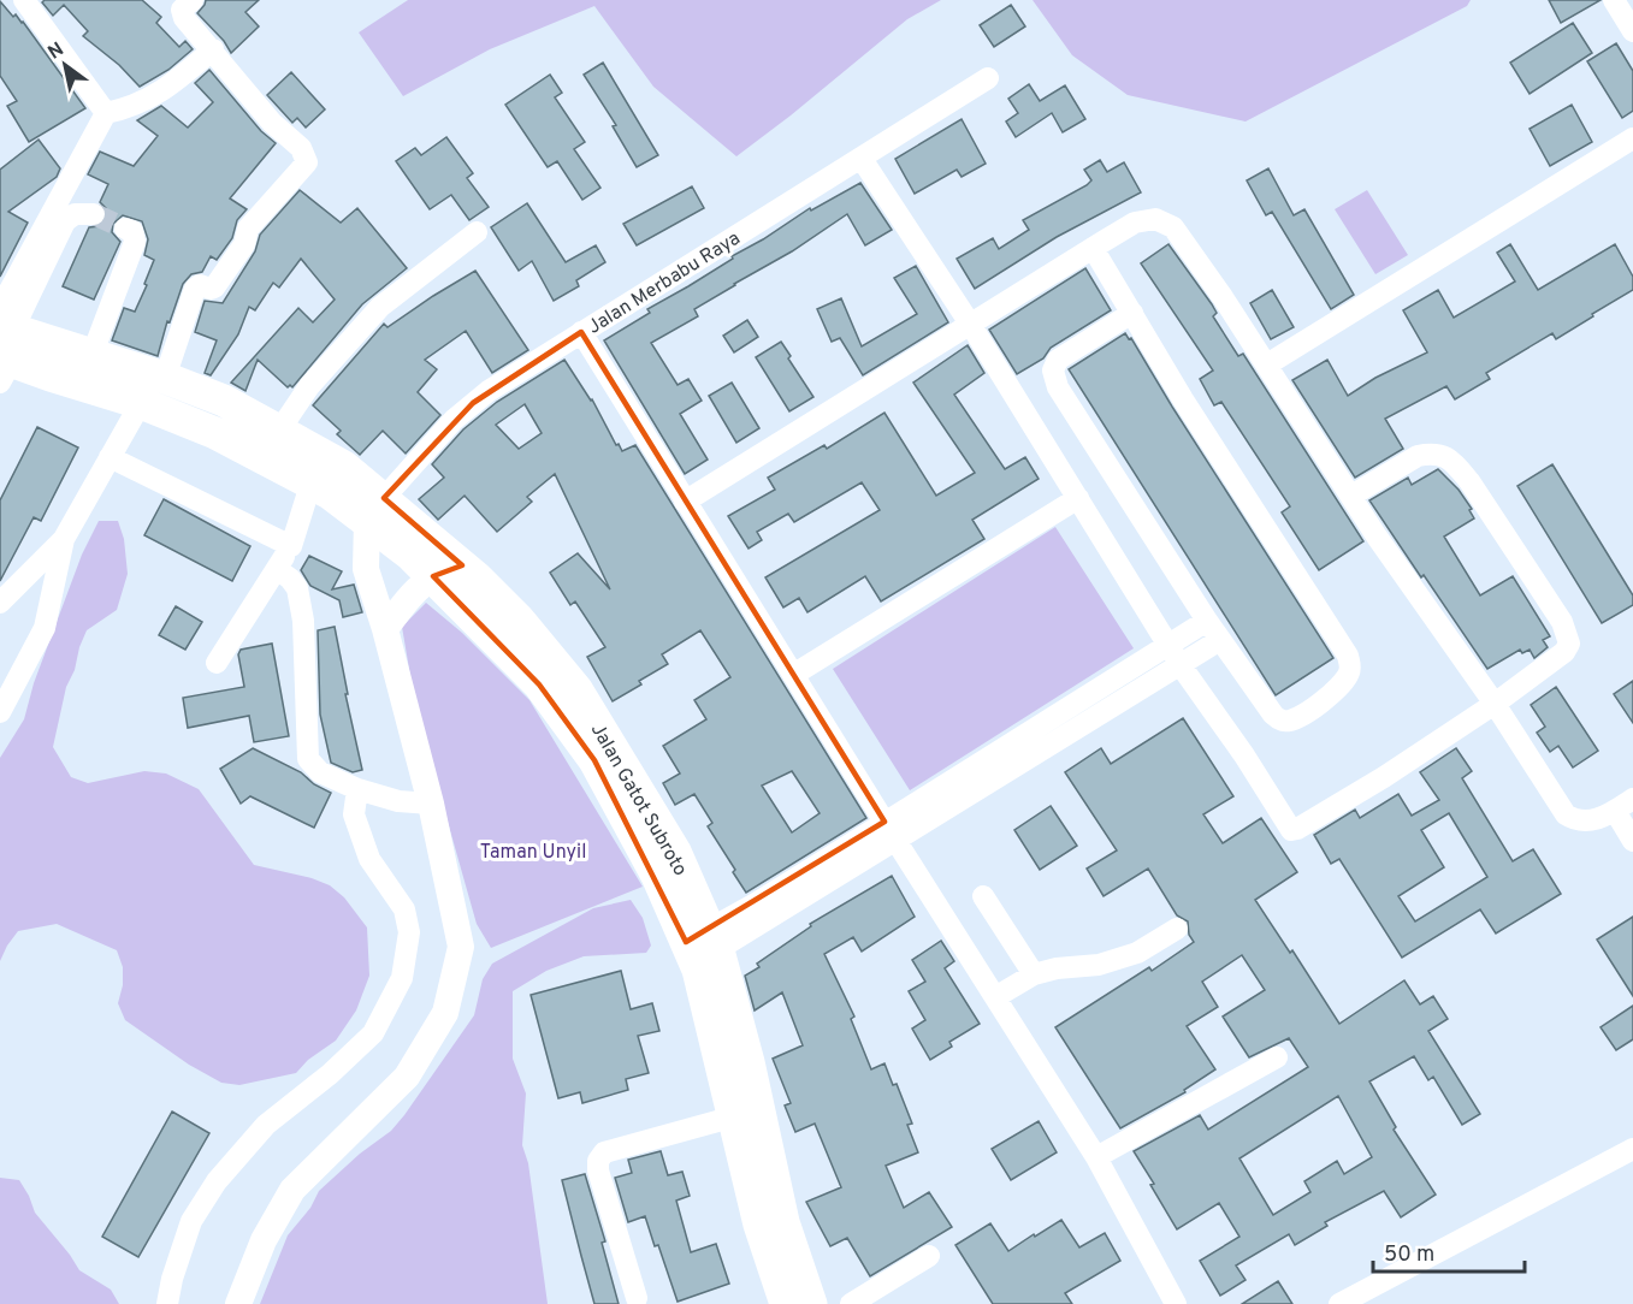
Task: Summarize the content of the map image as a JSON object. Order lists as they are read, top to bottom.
{
  "streets": {
    "highway": ["Jalan Gatot Subroto"],
    "street": ["Jalan Merbabu Raya"]
  },
  "crossings": [
    ["Jalan Merbabu Raya", "Jalan Gatot Subroto"]
  ],
  "parks": ["Taman Unyil"],
  "scale_bar": "50 m",
  "north": "top left"
}
